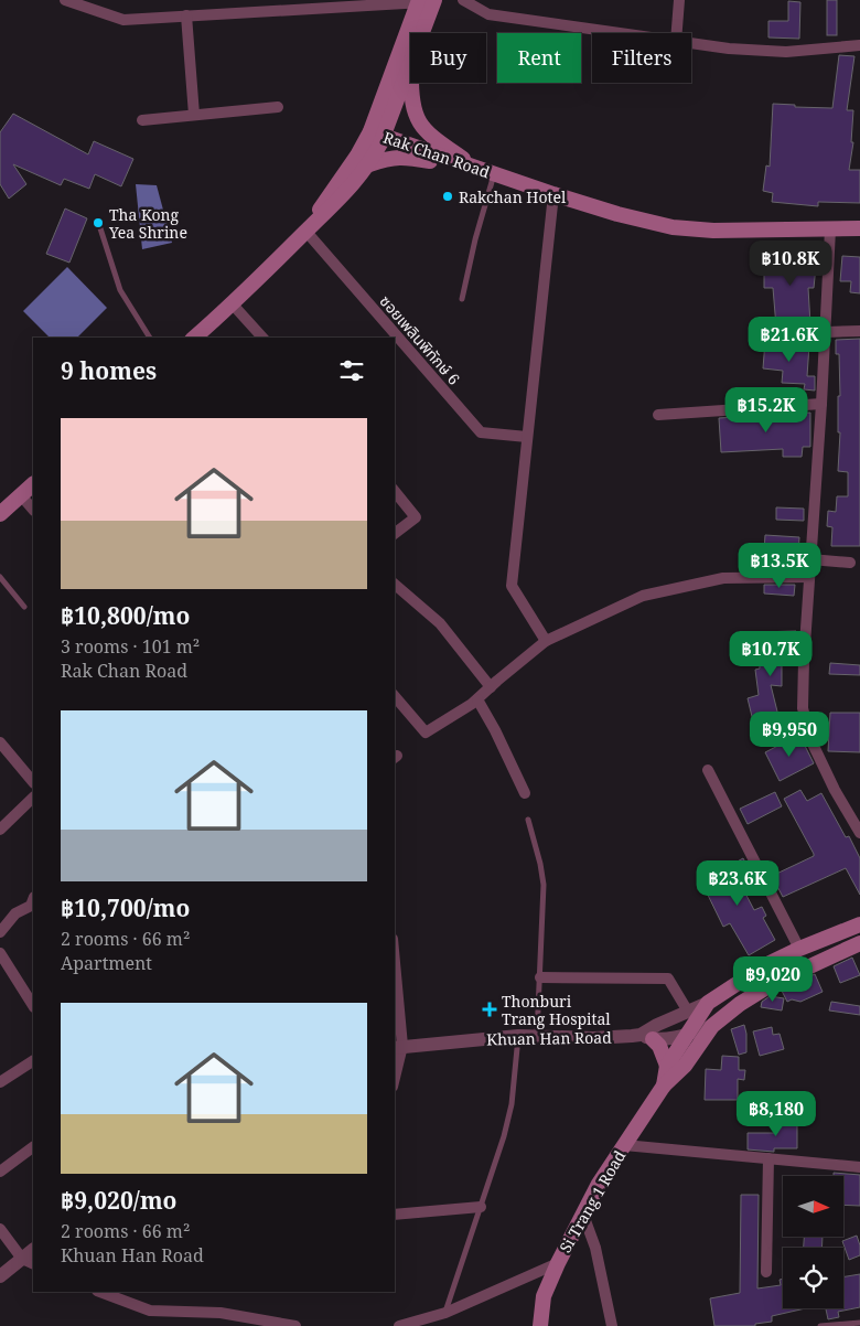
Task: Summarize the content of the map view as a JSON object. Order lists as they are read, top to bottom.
{
  "streets": {
    "main road": ["Rak Chan Road", "Khuan Han Road", "Si Trang 1 Road"],
    "street": ["ซอยเพลินพิทักษ์ 6"]
  },
  "crossings": [
    ["Khuan Han Road", "Si Trang 1 Road"]
  ],
  "places": {
    "other": ["Rakchan Hotel", "Tha Kong Yea Shrine"],
    "health": ["Thonburi Trang Hospital"]
  },
  "north": "right",
  "page": {
    "chip": ["Buy", "Rent", "Filters"],
    "price": [
      "฿10.8K",
      "฿21.6K",
      "฿15.2K",
      "฿13.5K",
      "฿10.7K",
      "฿9,950",
      "฿23.6K",
      "฿9,020",
      "฿8,180"
    ],
    "heading": "9 homes",
    "list": [
      {
        "name": "฿10,800/mo",
        "note": "3 rooms · 101 m² · Rak Chan Road"
      },
      {
        "name": "฿10,700/mo",
        "note": "2 rooms · 66 m² · Apartment"
      },
      {
        "name": "฿9,020/mo",
        "note": "2 rooms · 66 m² · Khuan Han Road"
      }
    ]
  }
}
